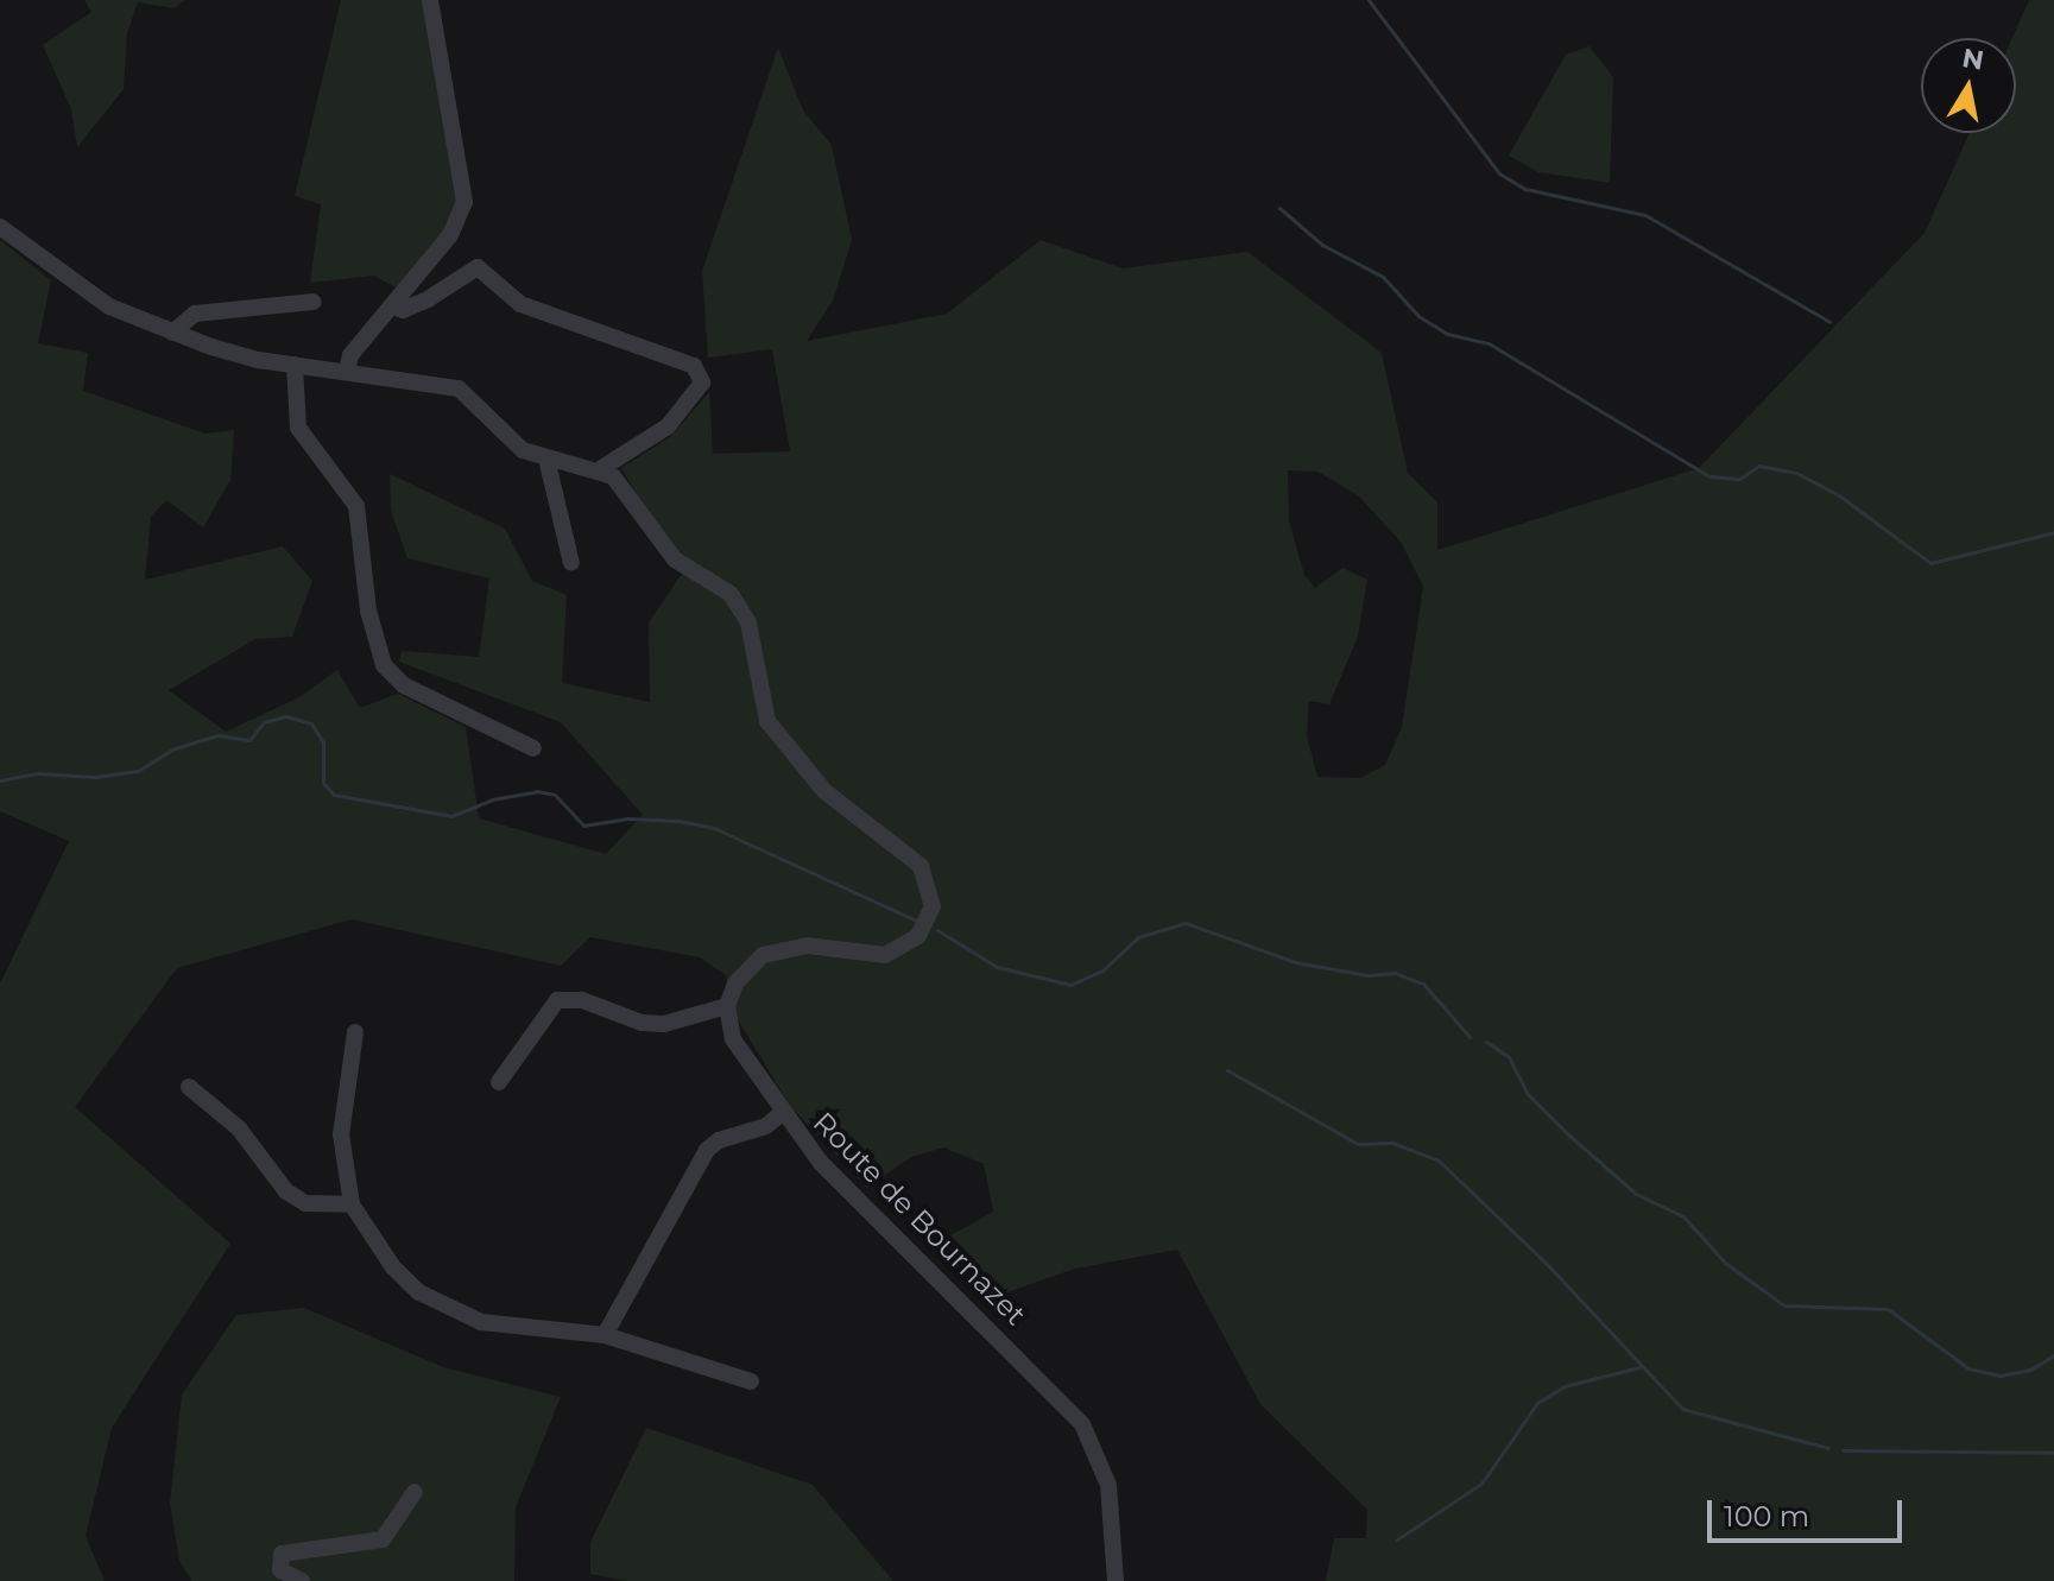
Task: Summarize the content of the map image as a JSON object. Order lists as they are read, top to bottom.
{
  "streets": {
    "street": ["Route de Bournazet"]
  },
  "scale_bar": "100 m",
  "north": "top"
}
